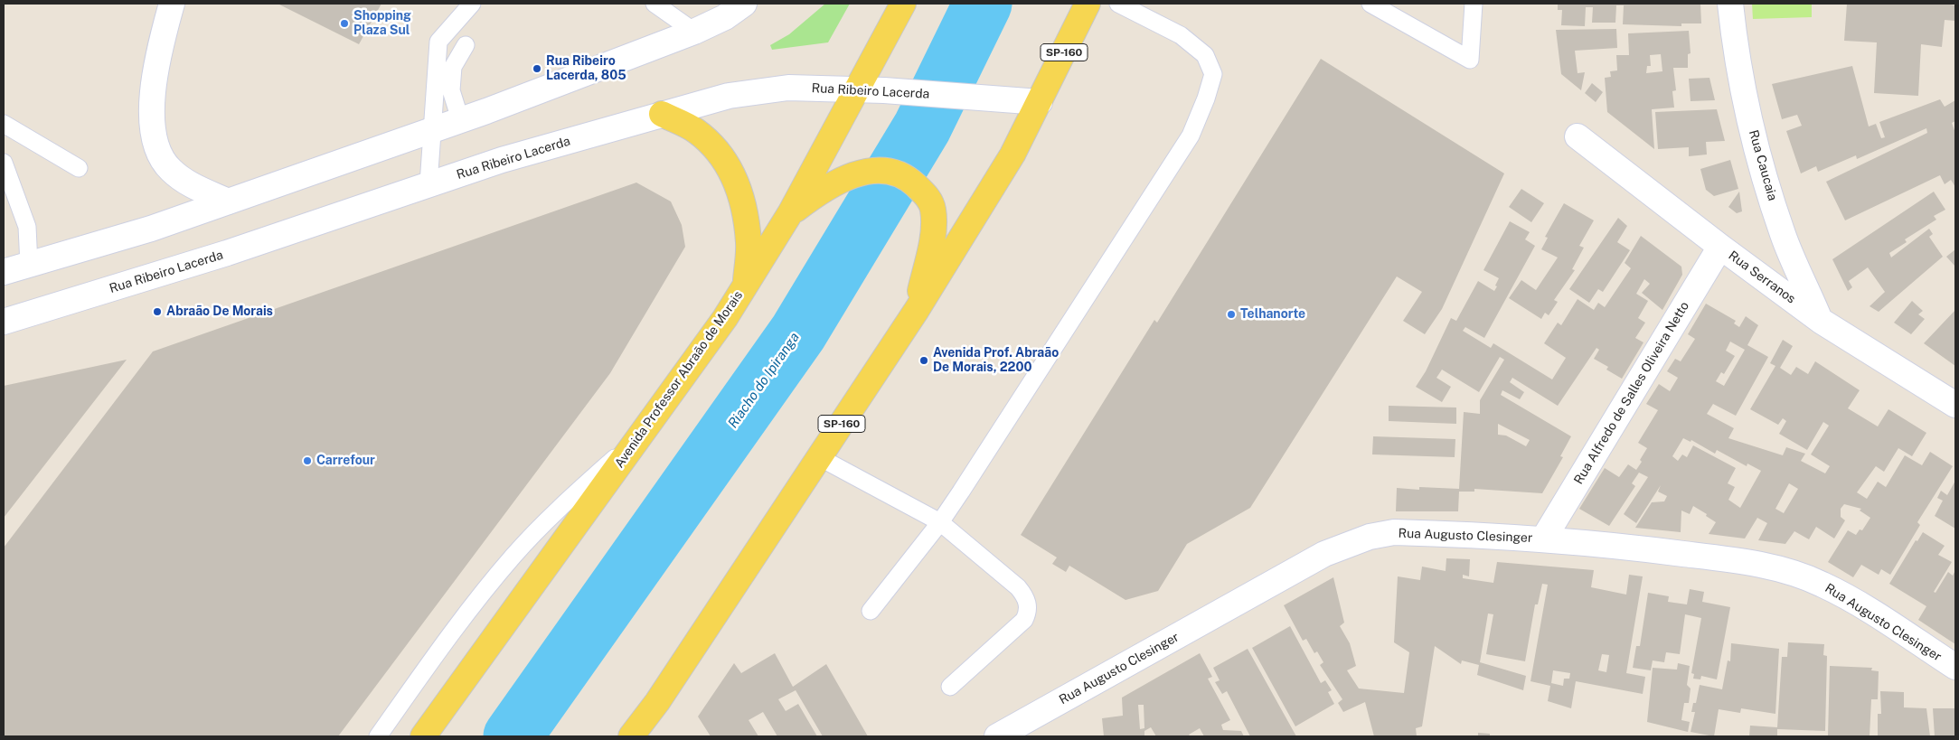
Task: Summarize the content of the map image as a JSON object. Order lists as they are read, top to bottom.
{
  "streets": {
    "main road": ["SP-160", "Avenida Professor Abraão de Morais"],
    "street": [
      "Rua Ribeiro Lacerda",
      "Rua Caucaia",
      "Rua Serranos",
      "Rua Alfredo de Salles Oliveira Netto",
      "Rua Augusto Clesinger"
    ]
  },
  "crossings": [
    ["SP-160", "Rua Ribeiro Lacerda"],
    ["Rua Ribeiro Lacerda", "Avenida Professor Abraão de Morais"],
    ["Rua Caucaia", "Rua Serranos"],
    ["Rua Serranos", "Rua Alfredo de Salles Oliveira Netto"],
    ["Rua Alfredo de Salles Oliveira Netto", "Rua Augusto Clesinger"]
  ],
  "water": ["Riacho do Ipiranga"],
  "places": [
    "Shopping Plaza Sul",
    "Rua Ribeiro Lacerda, 805",
    "Abraão De Morais",
    "Telhanorte",
    "Avenida Prof. Abraão De Morais, 2200",
    "Carrefour"
  ]
}
